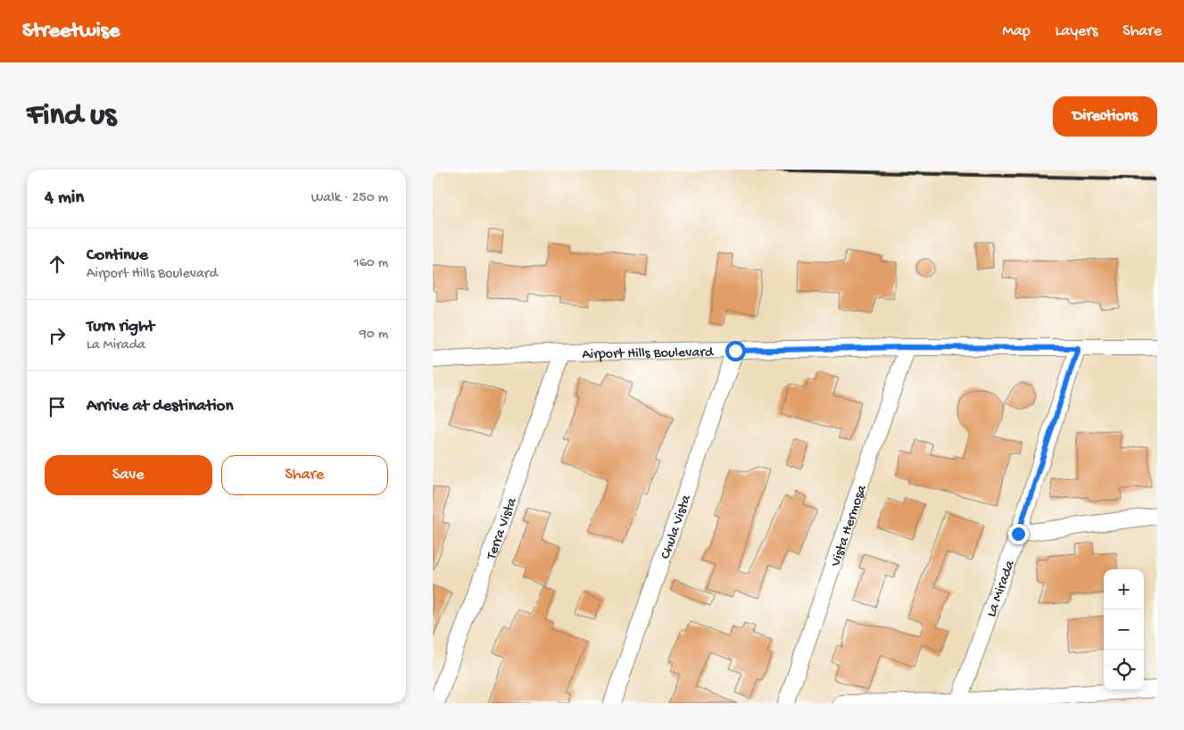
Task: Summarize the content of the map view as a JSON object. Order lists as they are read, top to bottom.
{
  "streets": {
    "street": [
      "Airport Hills Boulevard",
      "Vista Hermosa",
      "Chula Vista",
      "Terra Vista",
      "La Mirada"
    ]
  },
  "crossings": [
    ["Airport Hills Boulevard", "Vista Hermosa"],
    ["Airport Hills Boulevard", "Chula Vista"],
    ["Airport Hills Boulevard", "Terra Vista"],
    ["Airport Hills Boulevard", "La Mirada"]
  ],
  "page": {
    "header": "Streetwise",
    "nav": ["Map", "Layers", "Share"],
    "buttons": [
      "Directions",
      ["Save", "Share"]
    ],
    "title": "Find us",
    "heading": ["4 min", "Walk · 250 m"],
    "list": [
      ["Continue", "Airport Hills Boulevard", "160 m"],
      ["Turn right", "La Mirada", "90 m"],
      "Arrive at destination"
    ],
    "map_buttons": ["+", "−"]
  }
}
